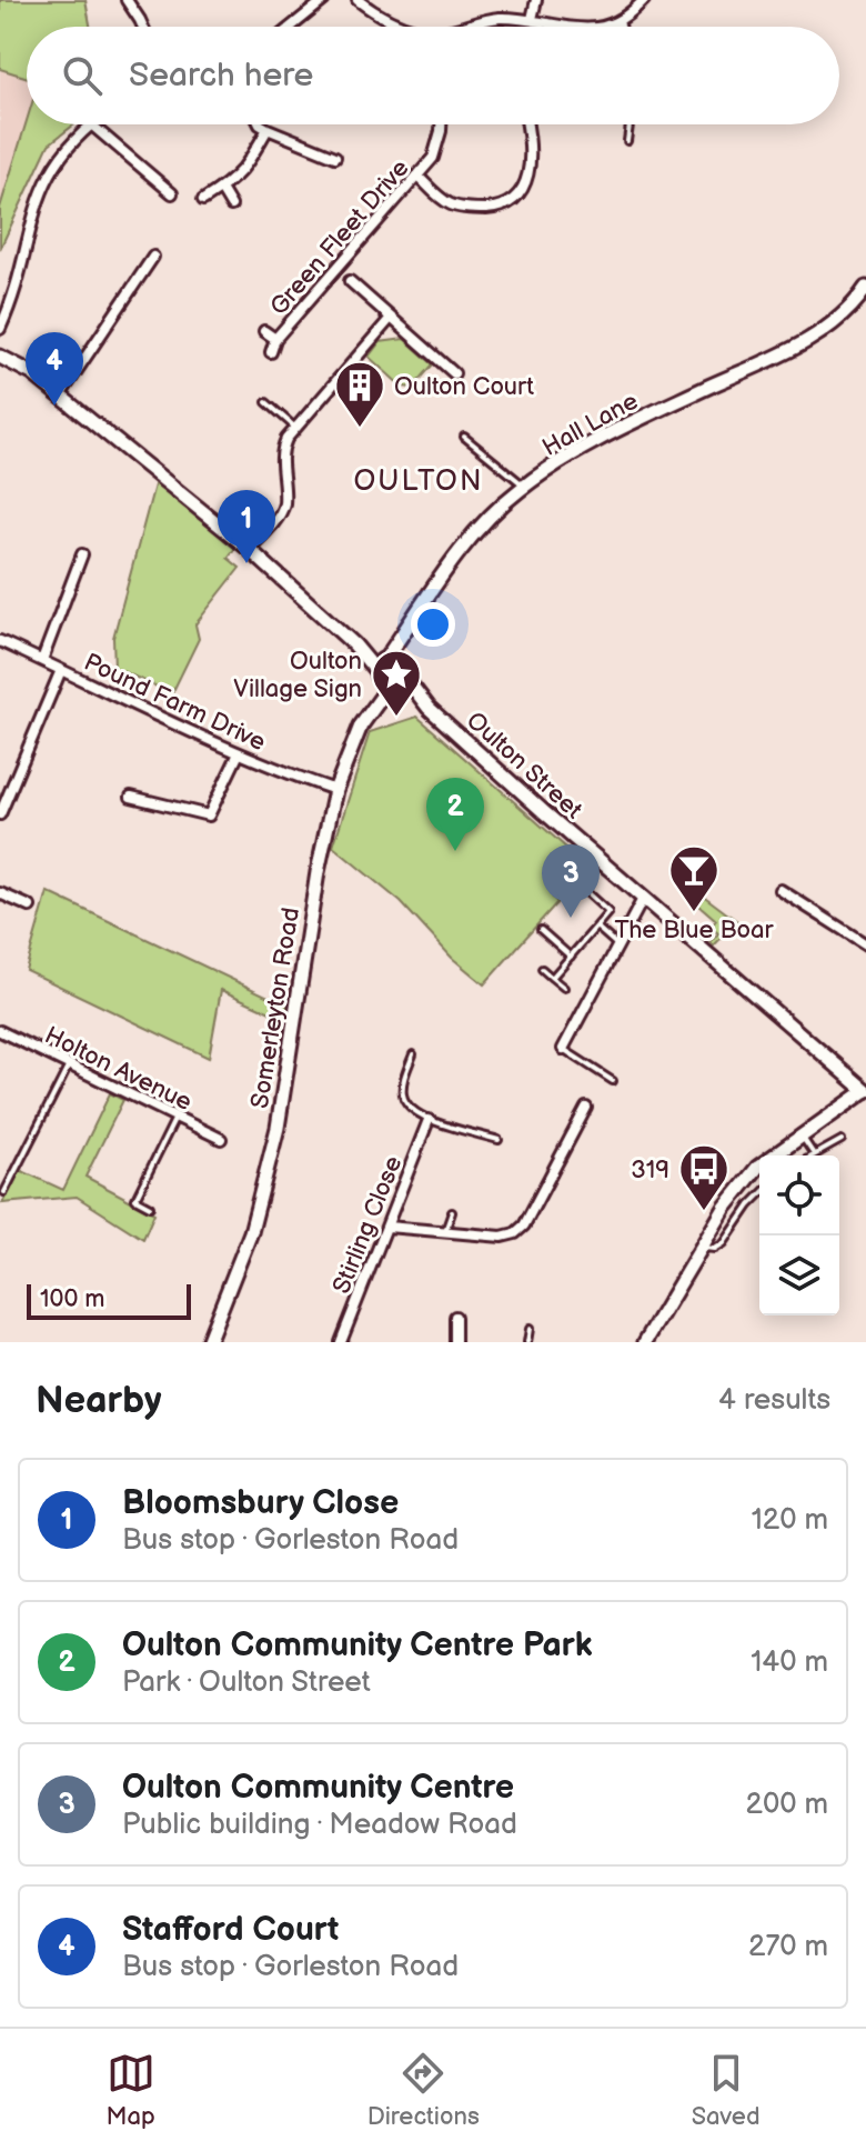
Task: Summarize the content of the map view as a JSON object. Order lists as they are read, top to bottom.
{
  "streets": {
    "main road": ["Hall Lane", "Oulton Street", "Somerleyton Road"],
    "street": [
      "Green Fleet Drive",
      "Pound Farm Drive",
      "Holton Avenue",
      "Stirling Close"
    ]
  },
  "crossings": [
    ["Hall Lane", "Oulton Street"],
    ["Hall Lane", "Somerleyton Road"],
    ["Pound Farm Drive", "Somerleyton Road"],
    ["Oulton Street", "Somerleyton Road"]
  ],
  "districts": ["OULTON"],
  "places": {
    "building": ["Oulton Court"],
    "place": ["Oulton Village Sign"],
    "bar": ["The Blue Boar"],
    "bus stop": ["319"]
  },
  "scale_bar": "100 m",
  "page": {
    "search": "Search here",
    "pins": [
      "4",
      "1",
      "2",
      "3"
    ],
    "scale": "100 m",
    "heading": ["Nearby", "4 results"],
    "list": [
      {
        "mark": "1",
        "name": "Bloomsbury Close",
        "note": "Bus stop · Gorleston Road",
        "value": "120 m"
      },
      {
        "mark": "2",
        "name": "Oulton Community Centre Park",
        "note": "Park · Oulton Street",
        "value": "140 m"
      },
      {
        "mark": "3",
        "name": "Oulton Community Centre",
        "note": "Public building · Meadow Road",
        "value": "200 m"
      },
      {
        "mark": "4",
        "name": "Stafford Court",
        "note": "Bus stop · Gorleston Road",
        "value": "270 m"
      }
    ],
    "nav": ["Map", "Directions", "Saved"]
  }
}
